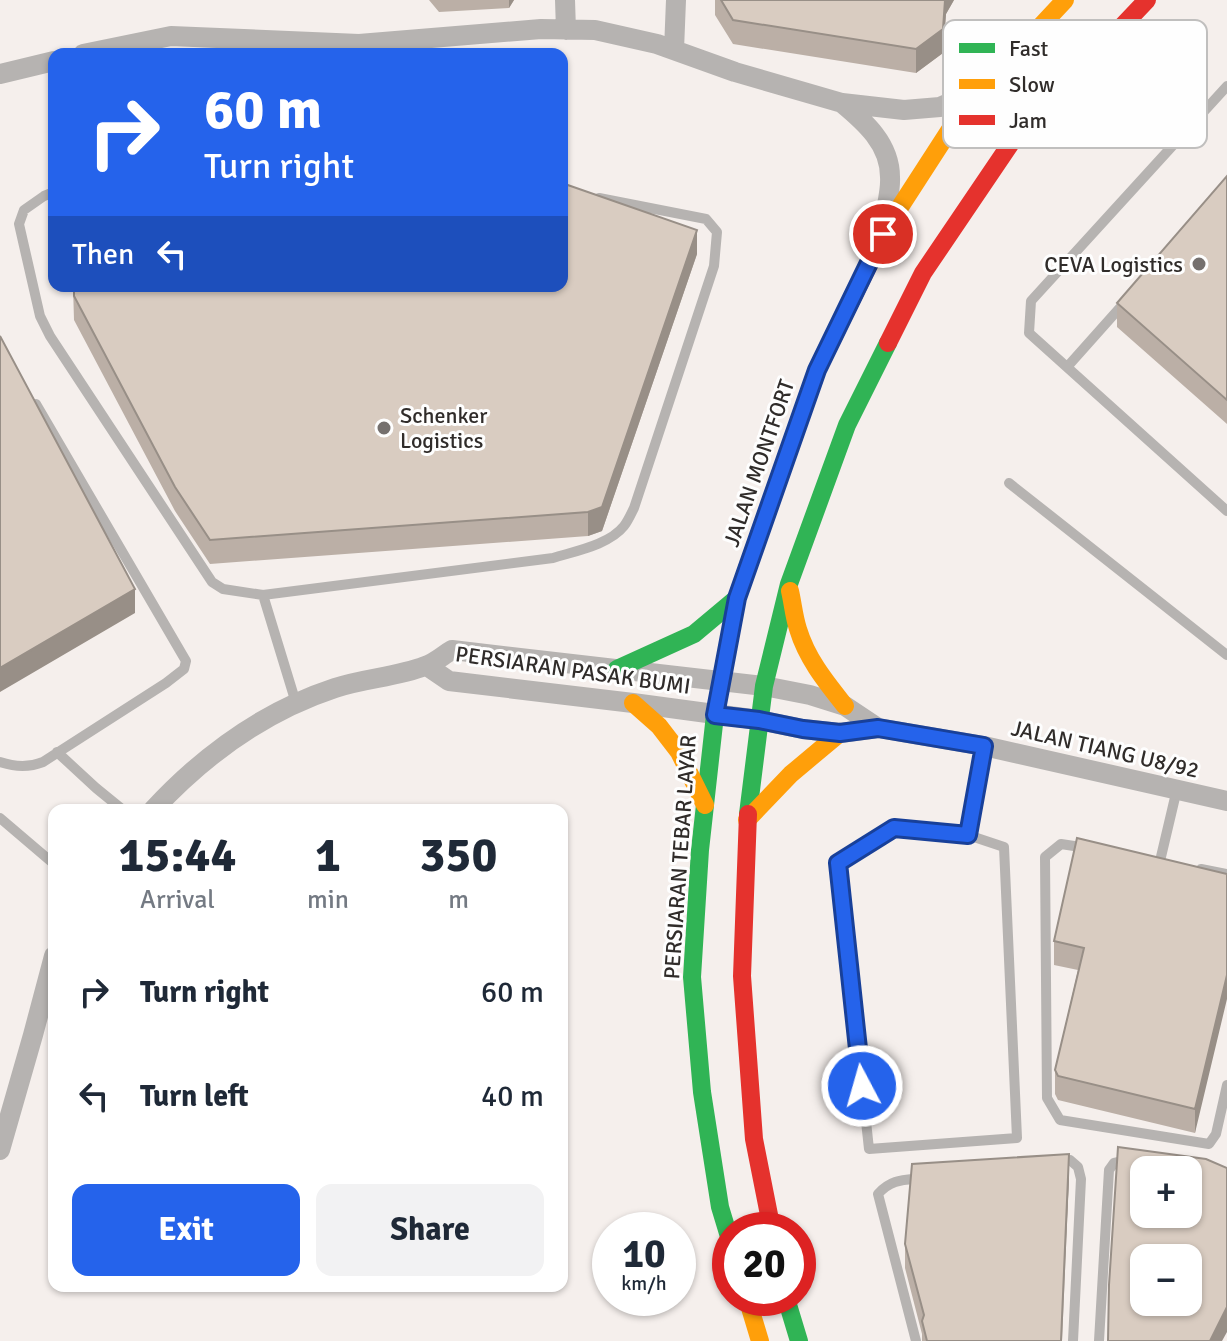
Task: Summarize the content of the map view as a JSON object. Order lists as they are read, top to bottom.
{
  "streets": {
    "main road": ["JALAN MONTFORT", "PERSIARAN TEBAR LAYAR"],
    "street": ["PERSIARAN PASAK BUMI", "JALAN TIANG U8/92"]
  },
  "crossings": [
    ["JALAN MONTFORT", "PERSIARAN PASAK BUMI"],
    ["JALAN MONTFORT", "JALAN TIANG U8/92"],
    ["JALAN MONTFORT", "PERSIARAN TEBAR LAYAR"],
    ["PERSIARAN PASAK BUMI", "JALAN TIANG U8/92"],
    ["PERSIARAN PASAK BUMI", "PERSIARAN TEBAR LAYAR"],
    ["JALAN TIANG U8/92", "PERSIARAN TEBAR LAYAR"]
  ],
  "places": ["CEVA Logistics", "Schenker Logistics"],
  "legend": ["Fast", "Slow", "Jam"],
  "page": {
    "turn": ["60 m", "Turn right"],
    "then": "Then",
    "eta": [
      "15:44",
      "Arrival",
      "1",
      "min",
      "350",
      "m"
    ],
    "list": [
      {
        "name": "Turn right",
        "value": "60 m"
      },
      {
        "name": "Turn left",
        "value": "40 m"
      }
    ],
    "map_buttons": ["+", "−"],
    "buttons": ["Exit", "Share"],
    "speed": "10 km/h",
    "limit": "20"
  }
}
